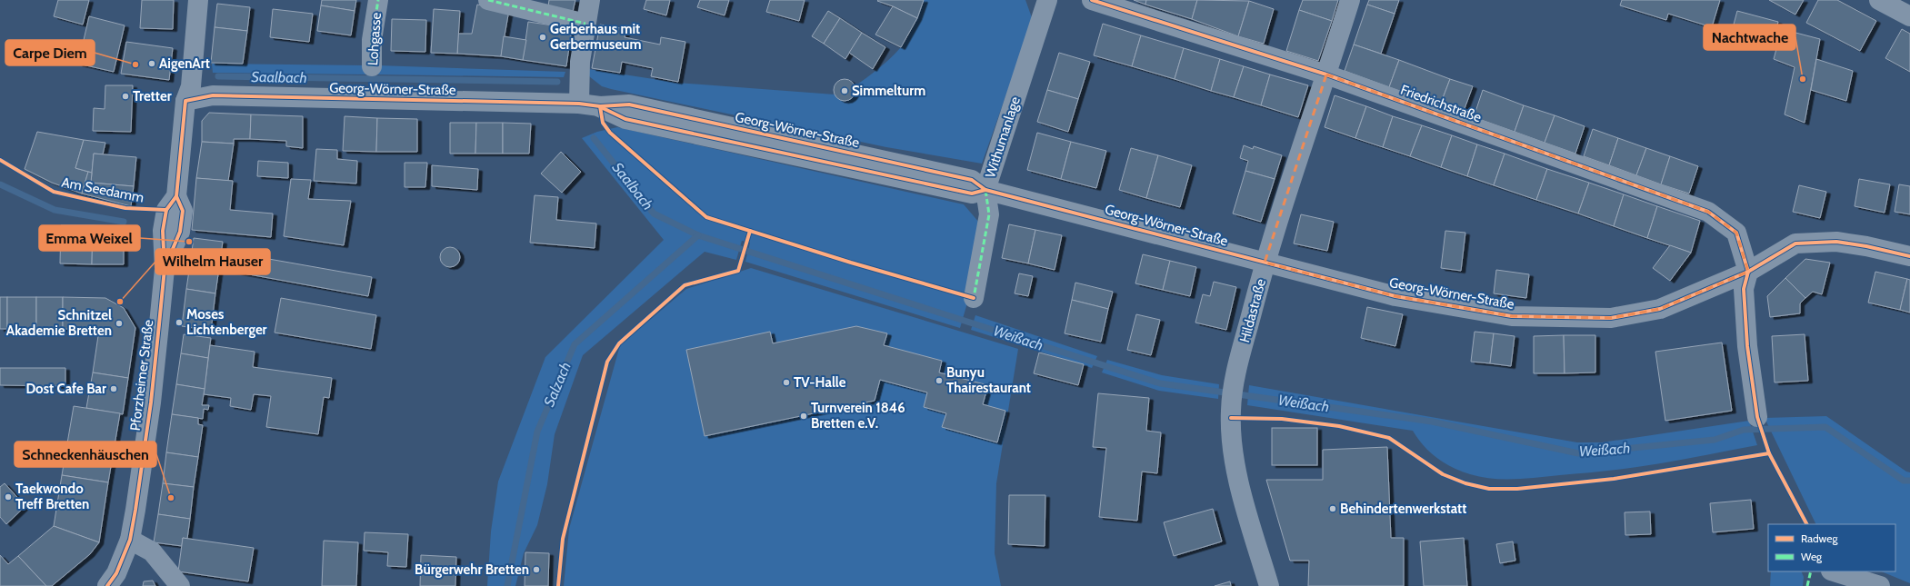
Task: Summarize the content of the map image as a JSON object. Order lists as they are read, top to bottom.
{
  "streets": {
    "street": [
      "Lohgasse",
      "Georg-Wörner-Straße",
      "Friedrichstraße",
      "Withumanlage",
      "Hildastraße",
      "Pforzheimer Straße"
    ],
    "cycle path": ["Am Seedamm"]
  },
  "crossings": [
    ["Georg-Wörner-Straße", "Friedrichstraße"],
    ["Georg-Wörner-Straße", "Withumanlage"],
    ["Georg-Wörner-Straße", "Hildastraße"],
    ["Georg-Wörner-Straße", "Pforzheimer Straße"],
    ["Friedrichstraße", "Hildastraße"]
  ],
  "water": ["Saalbach", "Weißach", "Salzach"],
  "places": [
    "Gerberhaus mit Gerbermuseum",
    "AigenArt",
    "Carpe Diem",
    "Nachtwache",
    "Simmelturm",
    "Tretter",
    "Emma Weixel",
    "Wilhelm Hauser",
    "Moses Lichtenberger",
    "Schnitzel Akademie Bretten",
    "Bunyu Thairestaurant",
    "TV-Halle",
    "Dost Cafe Bar",
    "Turnverein 1846 Bretten e.V.",
    "Taekwondo Treff Bretten",
    "Schneckenhäuschen",
    "Behindertenwerkstatt",
    "Bürgerwehr Bretten"
  ],
  "legend": ["Radweg", "Weg"]
}
